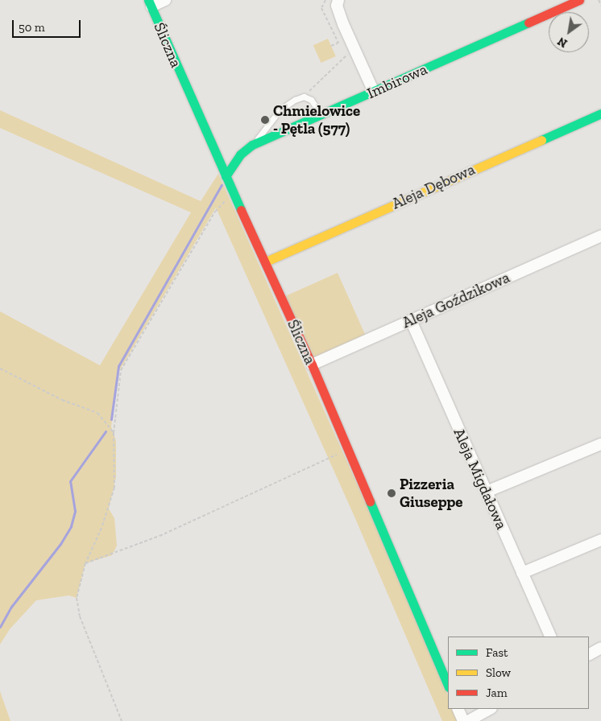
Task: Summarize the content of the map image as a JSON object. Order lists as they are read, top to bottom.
{
  "streets": {
    "street": [
      "Śliczna",
      "Imbirowa",
      "Aleja Dębowa",
      "Aleja Goździkowa",
      "Aleja Migdałowa"
    ]
  },
  "crossings": [
    ["Śliczna", "Imbirowa"],
    ["Śliczna", "Aleja Dębowa"],
    ["Śliczna", "Aleja Goździkowa"],
    ["Aleja Goździkowa", "Aleja Migdałowa"]
  ],
  "places": ["Chmielowice - Pętla (577)", "Pizzeria Giuseppe"],
  "legend": ["Fast", "Slow", "Jam"],
  "scale_bar": "50 m",
  "north": "bottom left"
}
